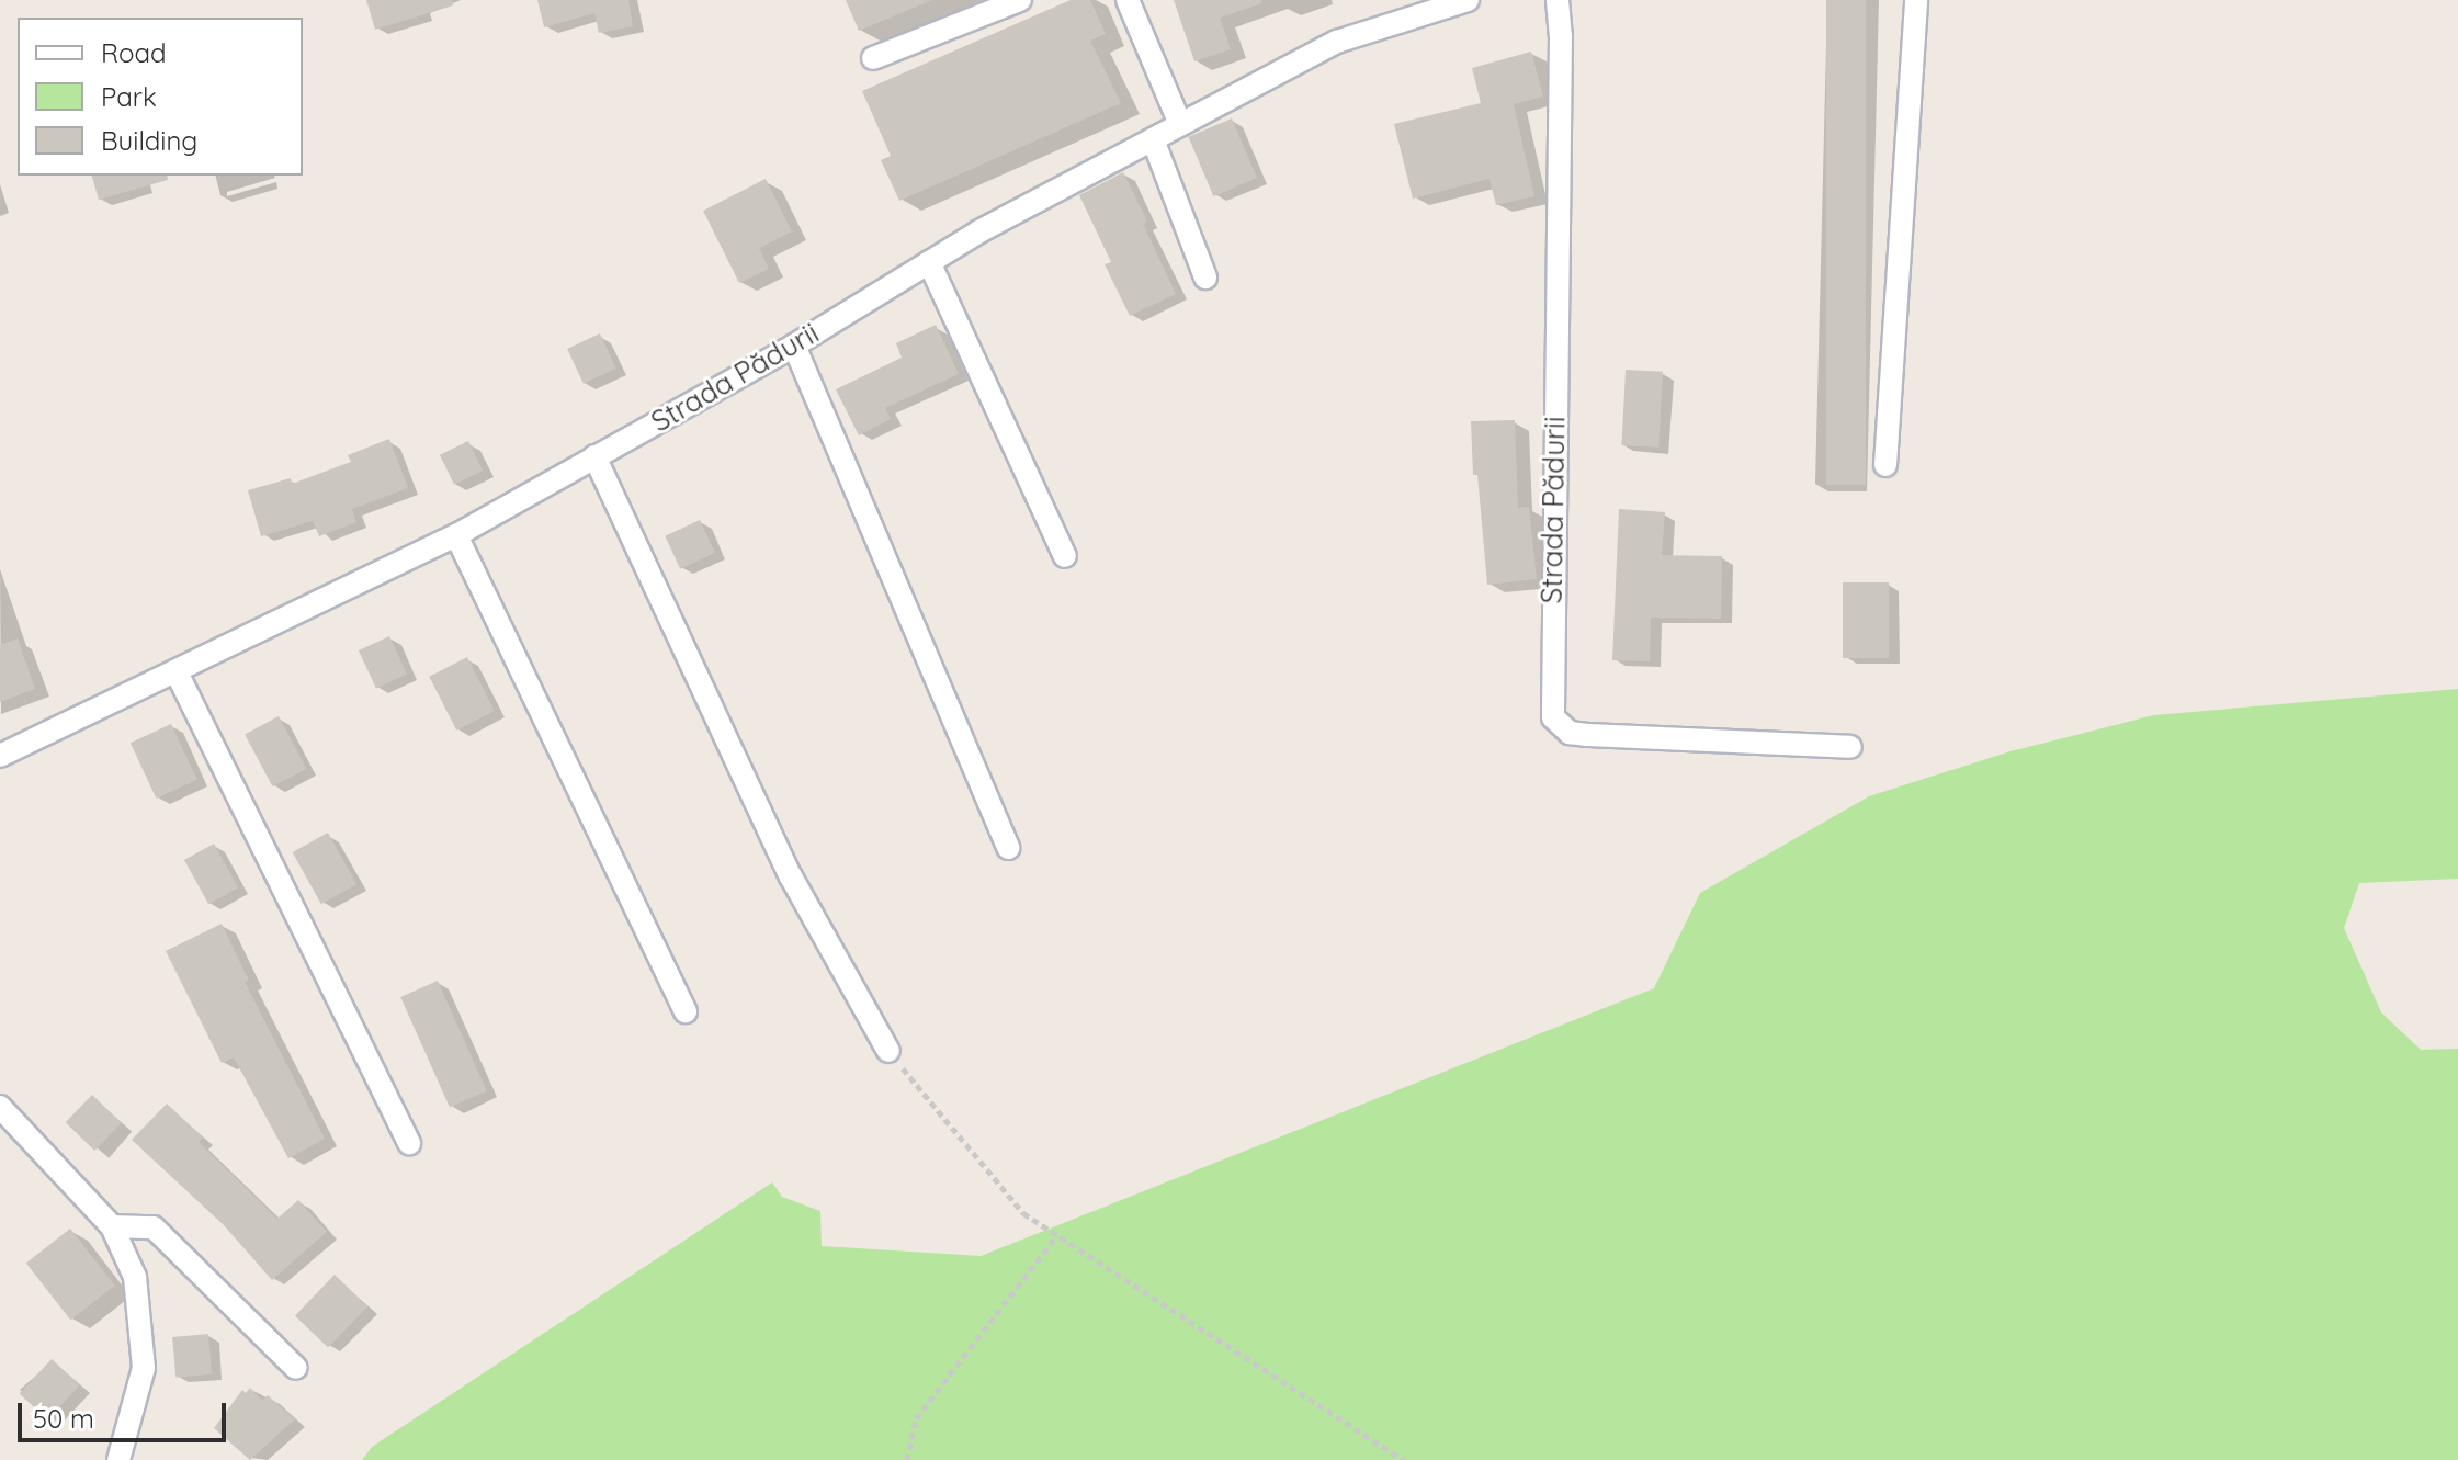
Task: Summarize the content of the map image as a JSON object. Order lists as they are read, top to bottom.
{
  "streets": {
    "street": ["Strada Pădurii"]
  },
  "legend": ["Road", "Park", "Building"],
  "scale_bar": "50 m"
}
